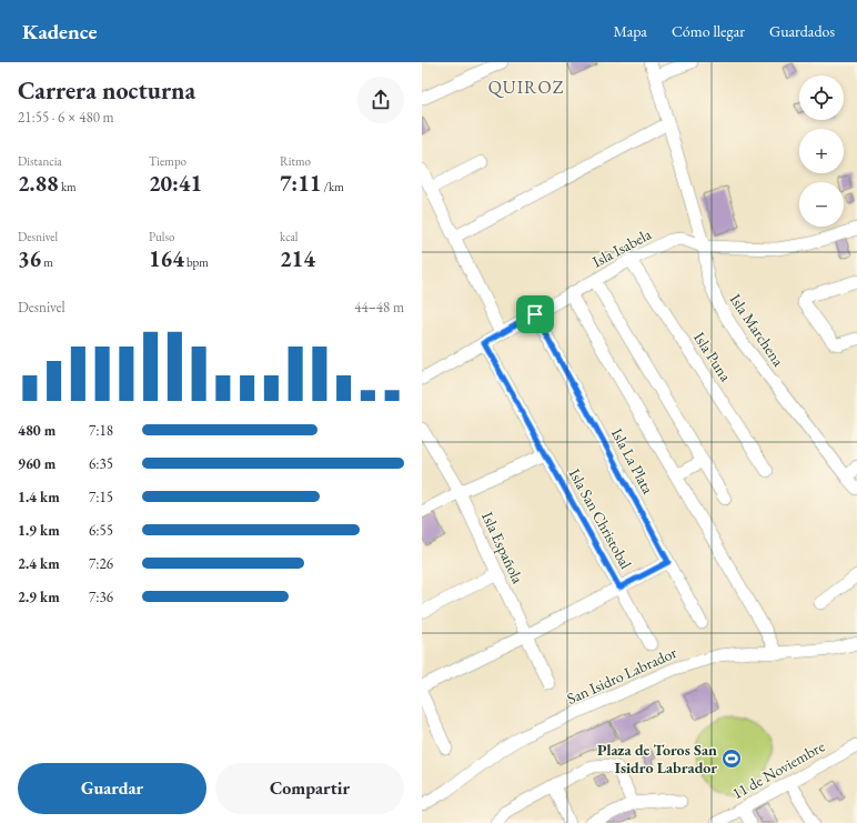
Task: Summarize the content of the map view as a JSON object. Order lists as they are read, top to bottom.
{
  "streets": {
    "street": [
      "Isla Isabela",
      "Isla Marchena",
      "Isla Puna",
      "Isla La Plata",
      "Isla San Christobal",
      "Isla Española",
      "San Isidro Labrador",
      "11 de Noviembre"
    ]
  },
  "crossings": [
    ["Isla Isabela", "Isla Marchena"],
    ["Isla Isabela", "Isla Puna"],
    ["Isla Isabela", "Isla La Plata"],
    ["Isla Isabela", "Isla San Christobal"],
    ["Isla San Christobal", "Isla Española"]
  ],
  "districts": ["QUIROZ"],
  "places": {
    "sports": ["Plaza de Toros San Isidro Labrador"]
  },
  "page": {
    "header": "Kadence",
    "nav": ["Mapa", "Cómo llegar", "Guardados"],
    "heading": ["Carrera nocturna", "21:55 · 6 × 480 m"],
    "map_buttons": ["+", "−"],
    "stats": [
      ["Distancia", "2.88 km"],
      ["Tiempo", "20:41"],
      ["Ritmo", "7:11 /km"],
      ["Desnivel", "36 m"],
      ["Pulso", "164 bpm"],
      ["kcal", "214"]
    ],
    "chart": ["Desnivel", "44–48 m"],
    "list": [
      {
        "name": "480 m",
        "note": "7:18"
      },
      {
        "name": "960 m",
        "note": "6:35"
      },
      {
        "name": "1.4 km",
        "note": "7:15"
      },
      {
        "name": "1.9 km",
        "note": "6:55"
      },
      {
        "name": "2.4 km",
        "note": "7:26"
      },
      {
        "name": "2.9 km",
        "note": "7:36"
      }
    ],
    "buttons": ["Guardar", "Compartir"]
  }
}
